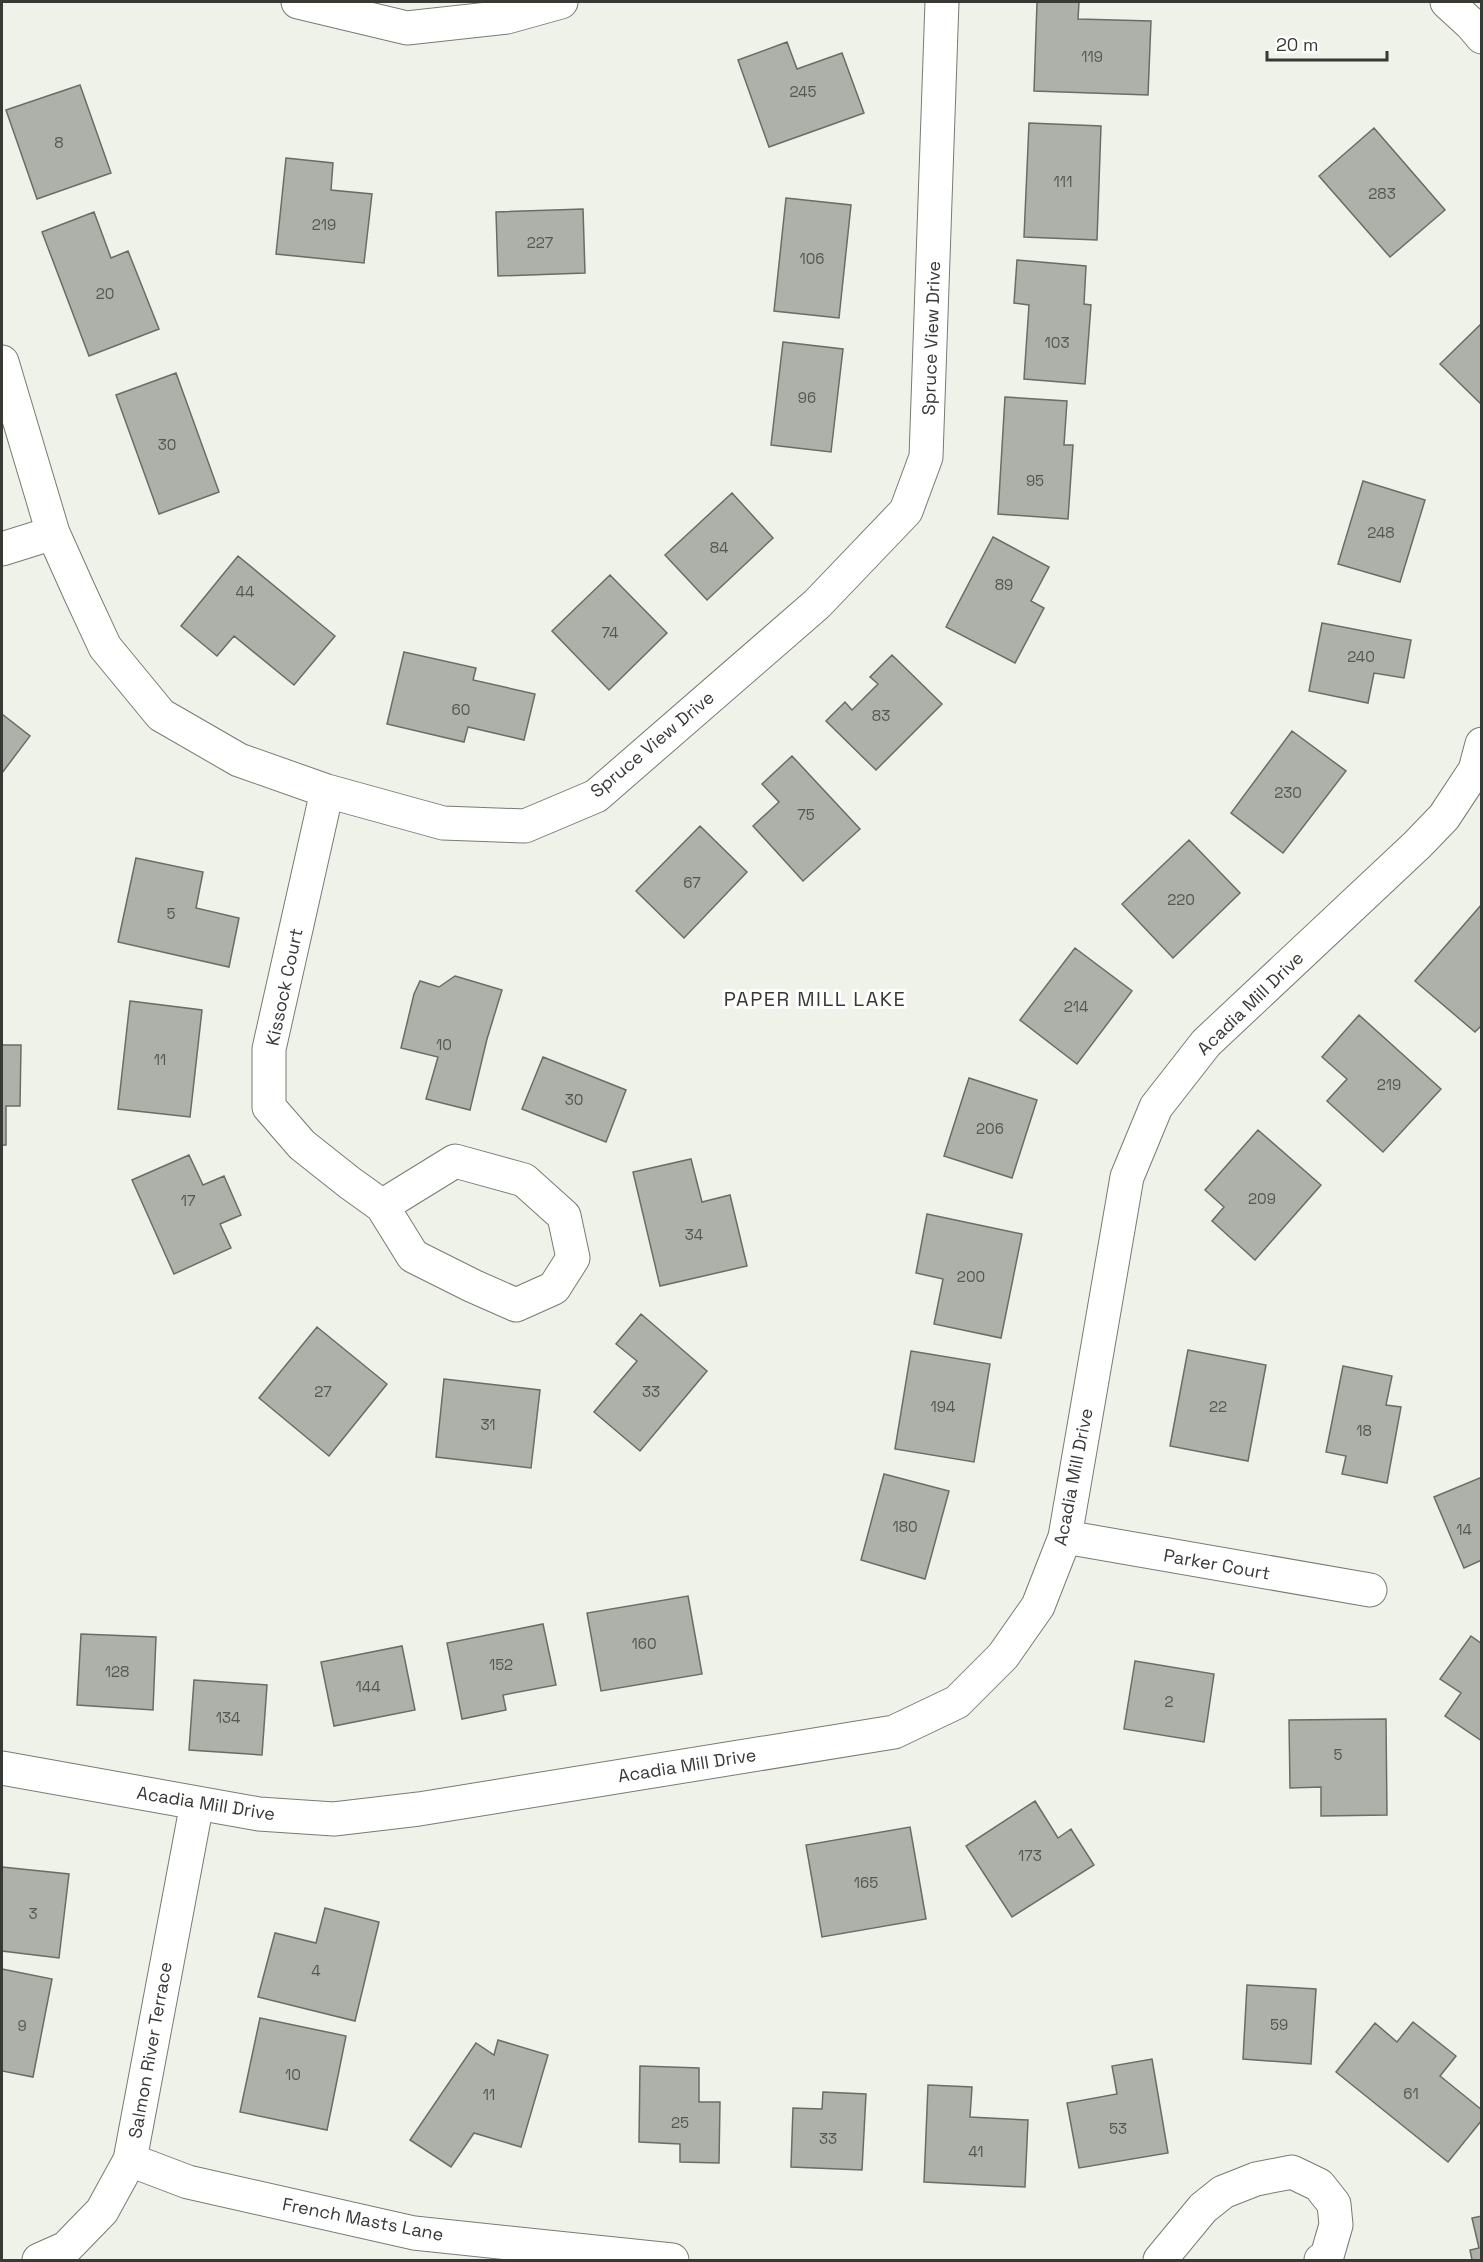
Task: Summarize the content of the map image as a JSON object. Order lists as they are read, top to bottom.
{
  "streets": {
    "street": [
      "Spruce View Drive",
      "Kissock Court",
      "Acadia Mill Drive",
      "Parker Court",
      "Salmon River Terrace",
      "French Masts Lane"
    ]
  },
  "crossings": [
    ["Spruce View Drive", "Kissock Court"],
    ["Acadia Mill Drive", "Parker Court"],
    ["Acadia Mill Drive", "Salmon River Terrace"],
    ["Salmon River Terrace", "French Masts Lane"]
  ],
  "districts": ["PAPER MILL LAKE"],
  "house_numbers": [
    "119",
    "245",
    "8",
    "111",
    "283",
    "219",
    "227",
    "106",
    "20",
    "103",
    "96",
    "30",
    "95",
    "248",
    "84",
    "89",
    "44",
    "74",
    "240",
    "60",
    "83",
    "230",
    "75",
    "67",
    "220",
    "5",
    "214",
    "10",
    "11",
    "219",
    "30",
    "206",
    "209",
    "17",
    "34",
    "200",
    "27",
    "33",
    "194",
    "22",
    "31",
    "18",
    "180",
    "14",
    "160",
    "152",
    "128",
    "144",
    "2",
    "134",
    "5",
    "173",
    "165",
    "3",
    "4",
    "59",
    "9",
    "10",
    "61",
    "11",
    "25",
    "53",
    "33",
    "41"
  ],
  "scale_bar": "20 m"
}
